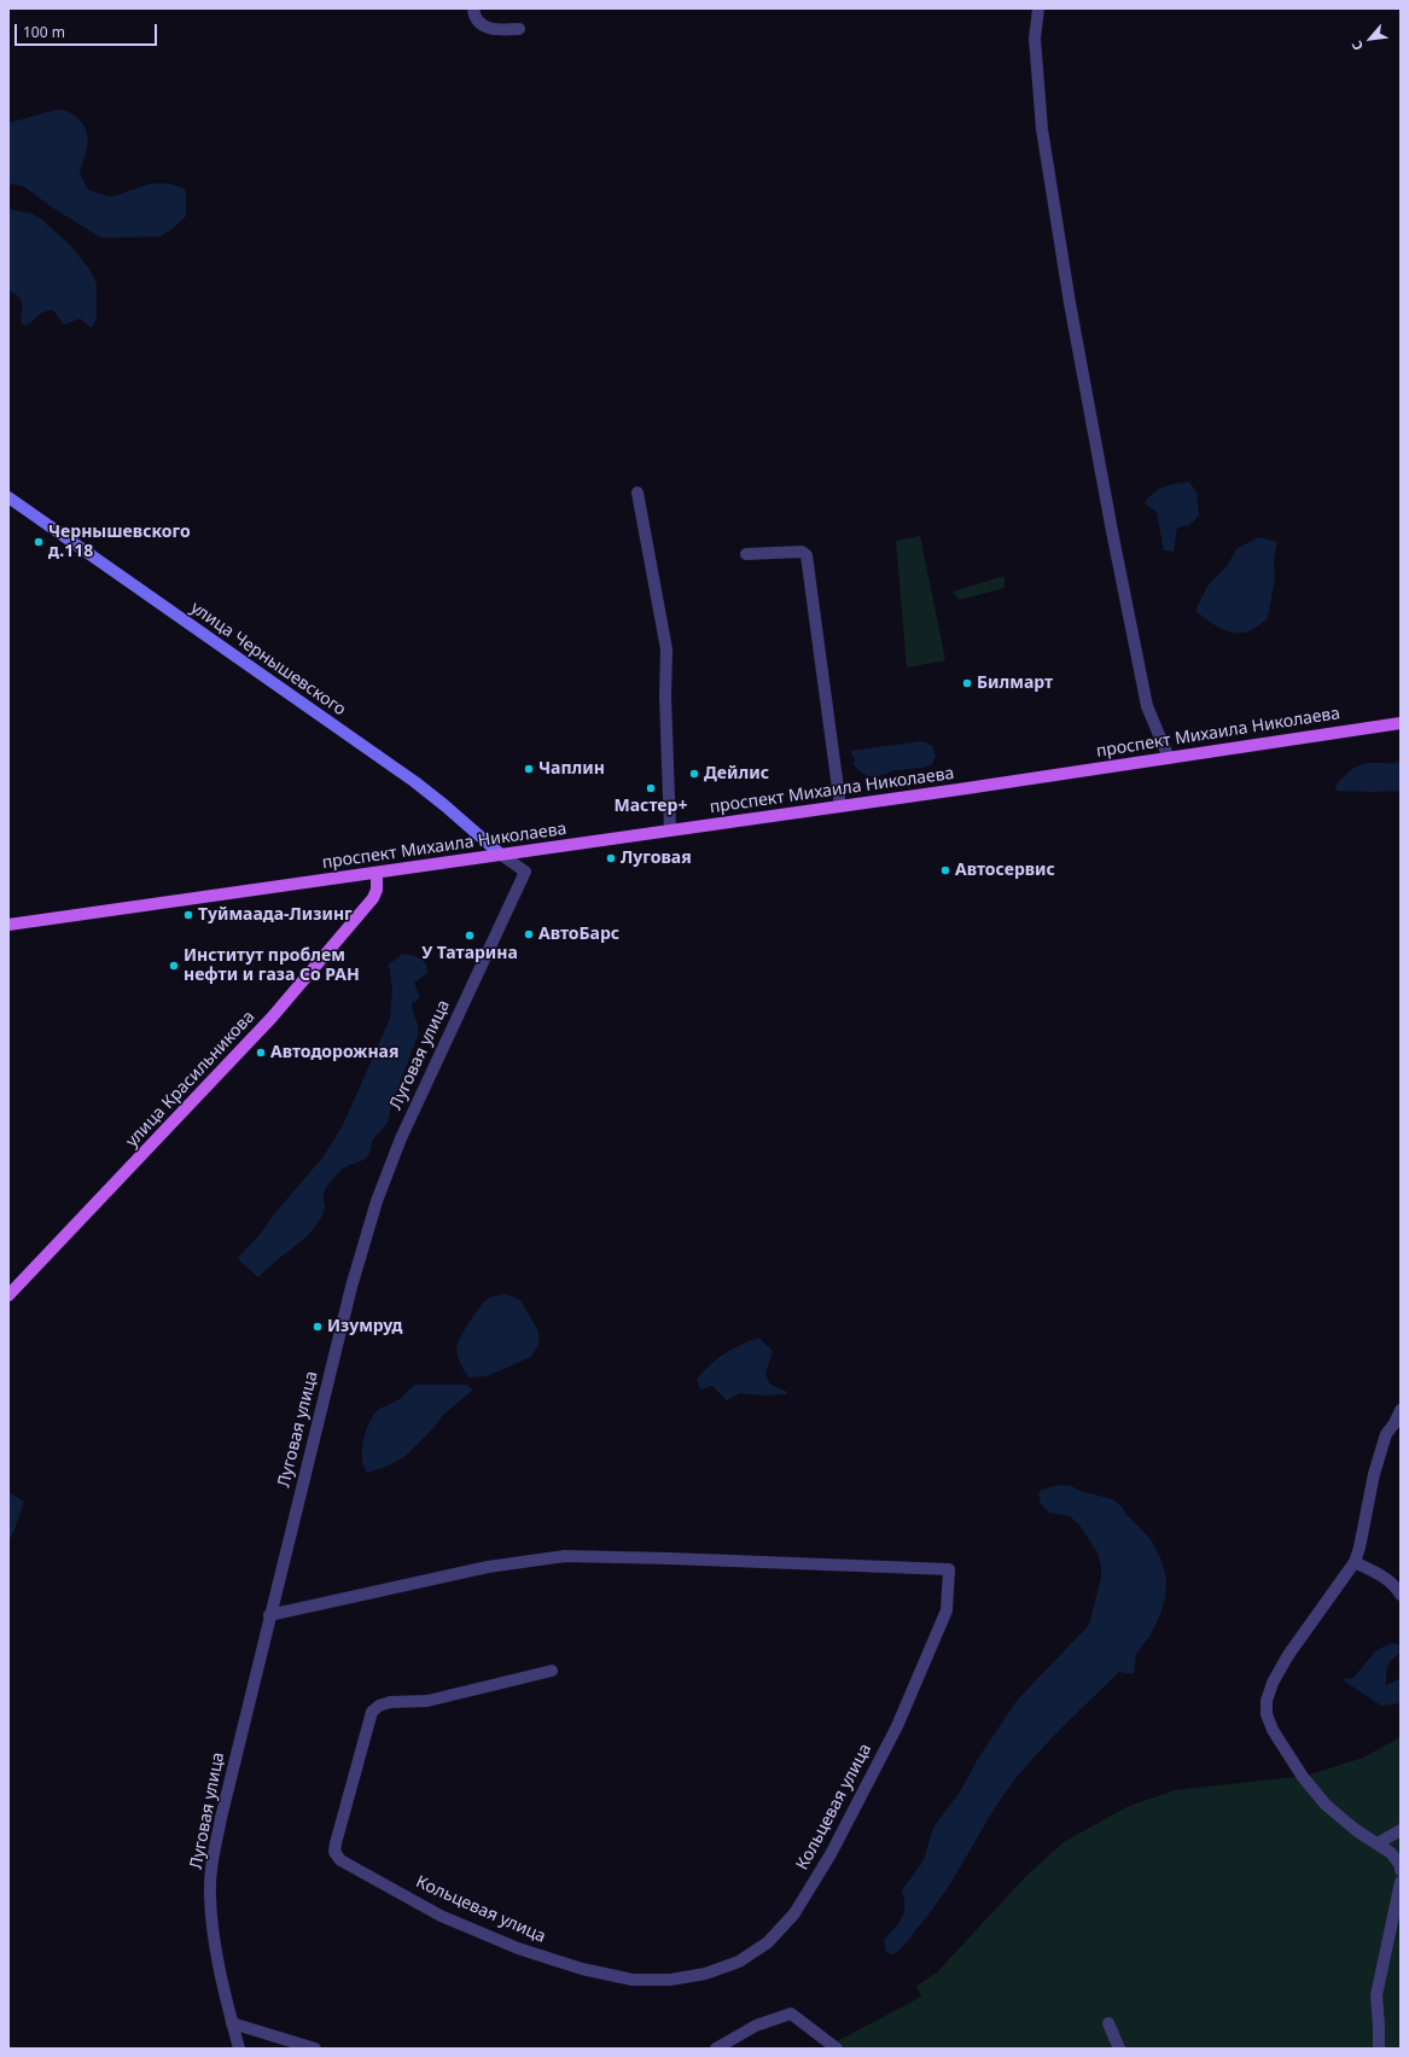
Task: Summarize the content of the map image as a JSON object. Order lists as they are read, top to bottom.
{
  "streets": {
    "main road": ["улица Чернышевского", "проспект Михаила Николаева", "улица Красильникова"],
    "street": ["Луговая улица", "Кольцевая улица"]
  },
  "crossings": [
    ["улица Чернышевского", "проспект Михаила Николаева"],
    ["улица Чернышевского", "Луговая улица"],
    ["проспект Михаила Николаева", "Луговая улица"],
    ["проспект Михаила Николаева", "улица Красильникова"],
    ["Луговая улица", "Кольцевая улица"]
  ],
  "places": [
    "Чернышевского д.118",
    "Билмарт",
    "Чаплин",
    "Дейлис",
    "Мастер+",
    "Луговая",
    "Автосервис",
    "Туймаада-Лизинг",
    "АвтоБарс",
    "У Татарина",
    "Институт проблем нефти и газа Со РАН",
    "Автодорожная",
    "Изумруд"
  ],
  "scale_bar": "100 m",
  "north": "bottom left"
}
